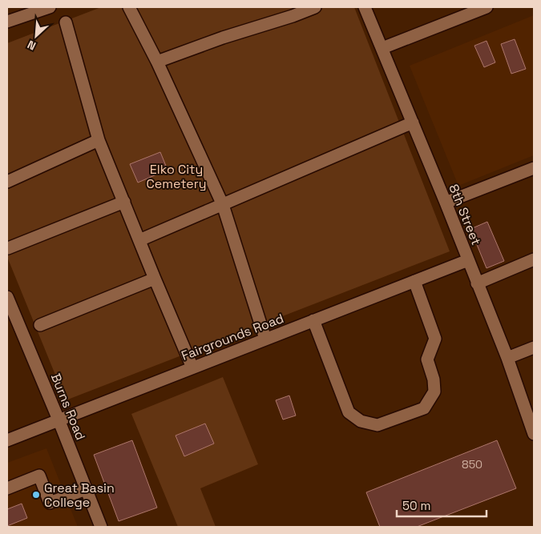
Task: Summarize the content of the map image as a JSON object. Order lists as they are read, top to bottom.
{
  "streets": {
    "street": ["8th Street", "Fairgrounds Road", "Burns Road"]
  },
  "crossings": [
    ["8th Street", "Fairgrounds Road"],
    ["Fairgrounds Road", "Burns Road"]
  ],
  "parks": ["Elko City Cemetery"],
  "places": ["Great Basin College"],
  "house_numbers": ["850"],
  "scale_bar": "50 m",
  "north": "bottom left"
}
